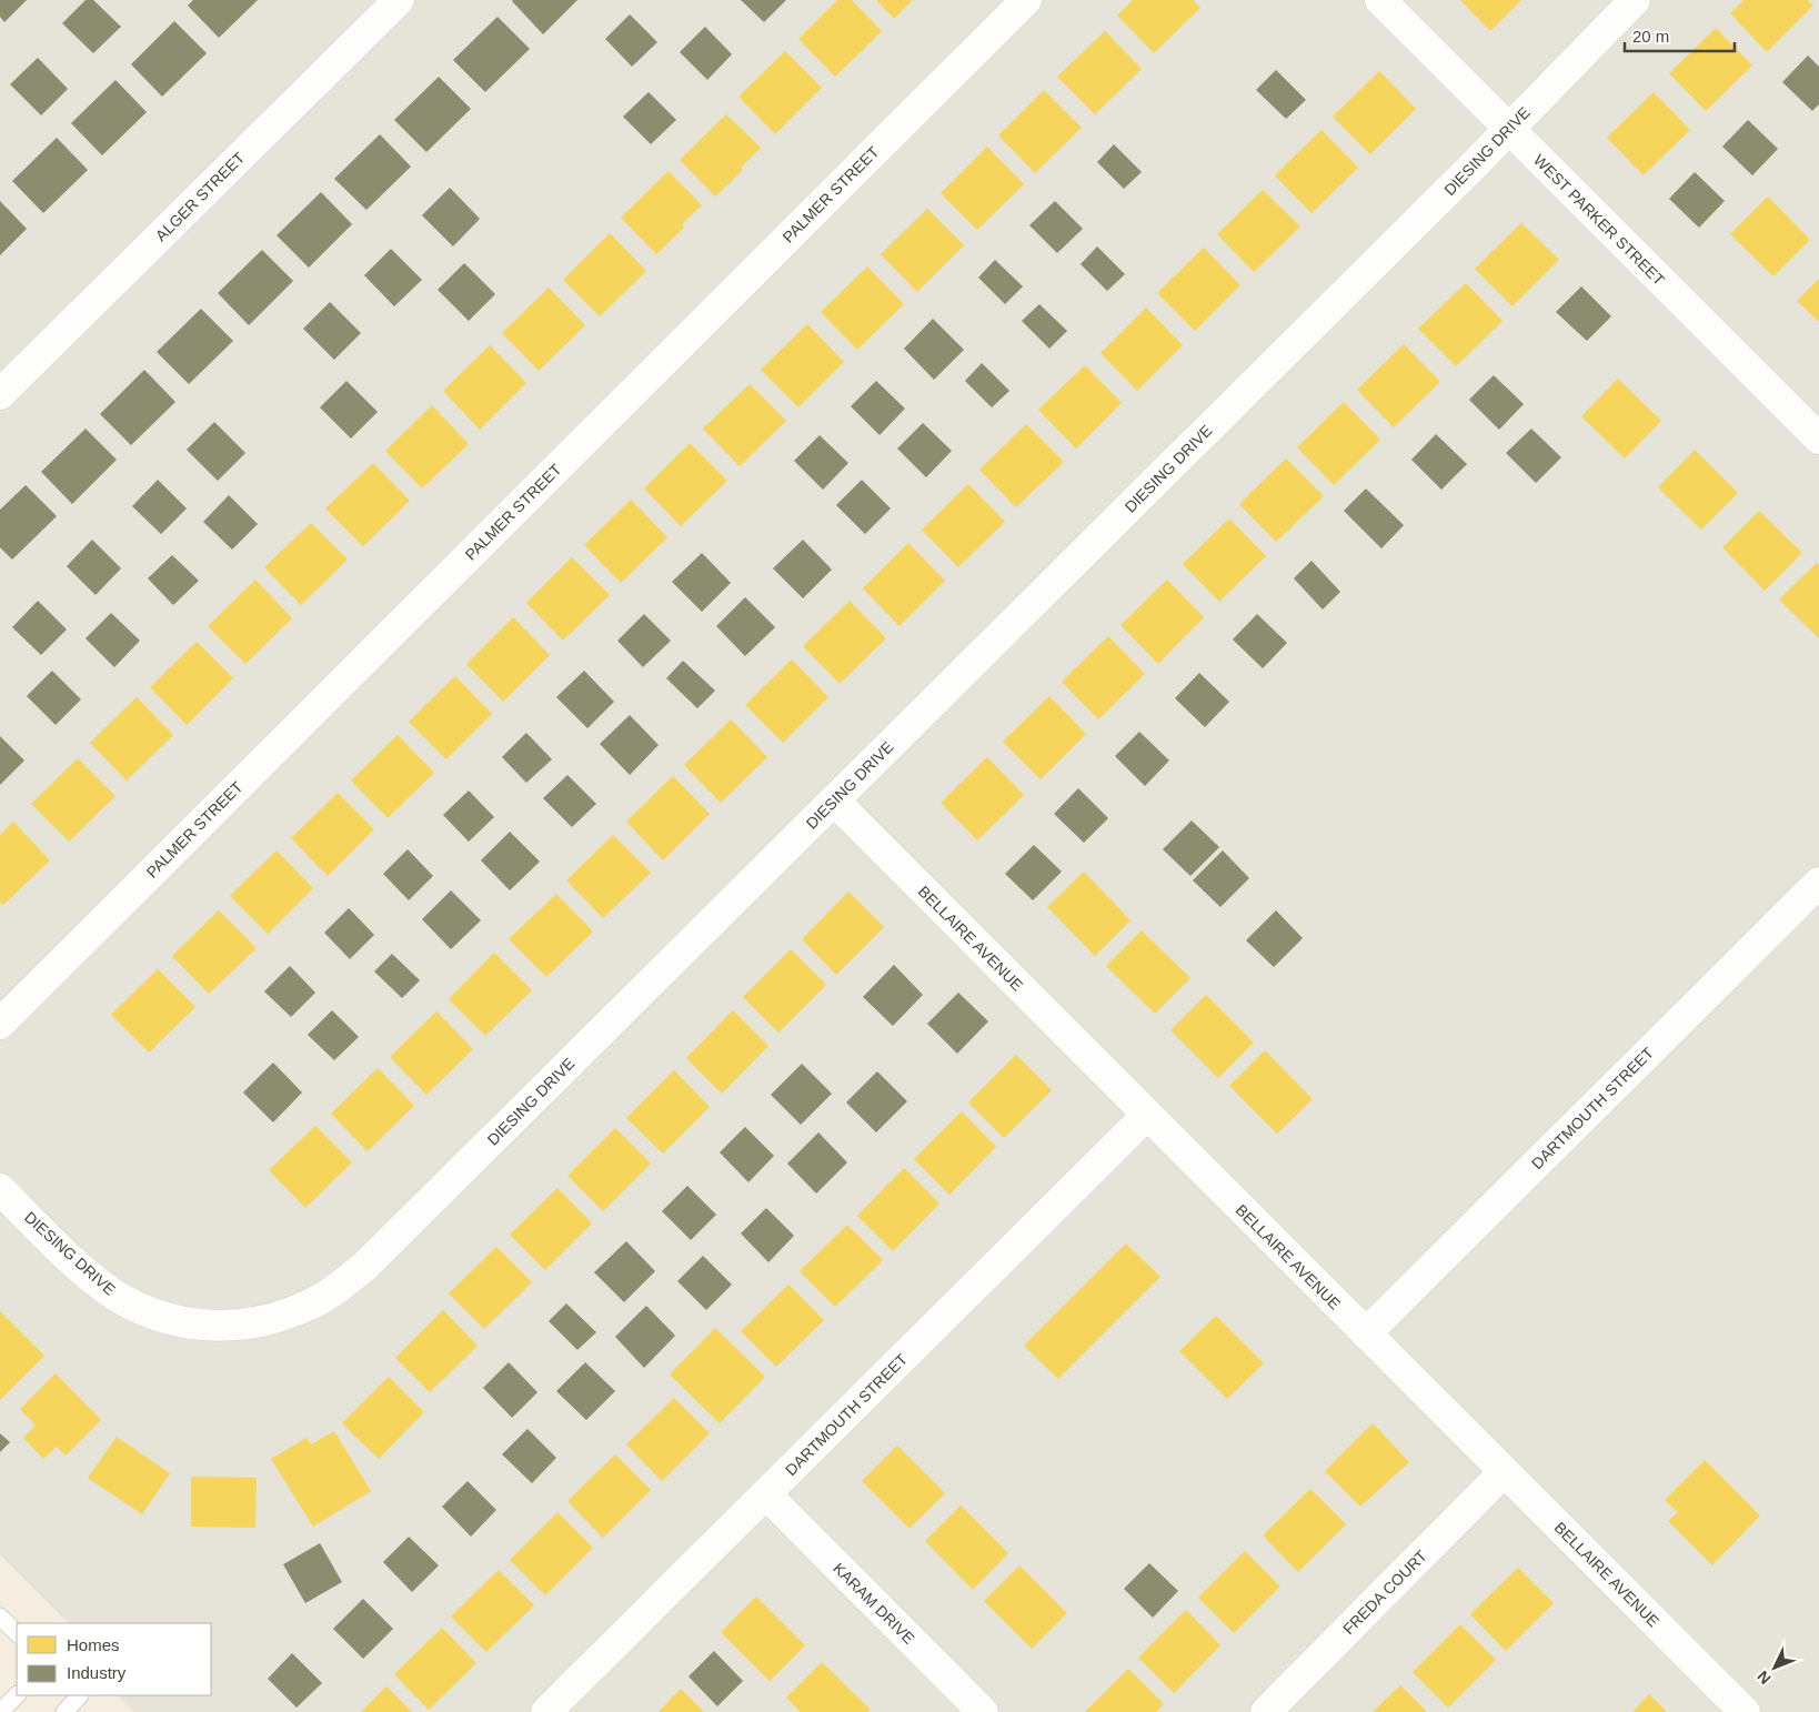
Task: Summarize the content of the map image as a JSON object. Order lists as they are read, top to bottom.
{
  "streets": {
    "street": [
      "DIESING DRIVE",
      "PALMER STREET",
      "ALGER STREET",
      "WEST PARKER STREET",
      "BELLAIRE AVENUE",
      "DARTMOUTH STREET",
      "FREDA COURT",
      "KARAM DRIVE"
    ]
  },
  "crossings": [
    ["DIESING DRIVE", "WEST PARKER STREET"],
    ["DIESING DRIVE", "BELLAIRE AVENUE"],
    ["BELLAIRE AVENUE", "DARTMOUTH STREET"],
    ["BELLAIRE AVENUE", "FREDA COURT"],
    ["DARTMOUTH STREET", "KARAM DRIVE"]
  ],
  "legend": ["Homes", "Industry"],
  "scale_bar": "20 m",
  "north": "bottom left"
}
